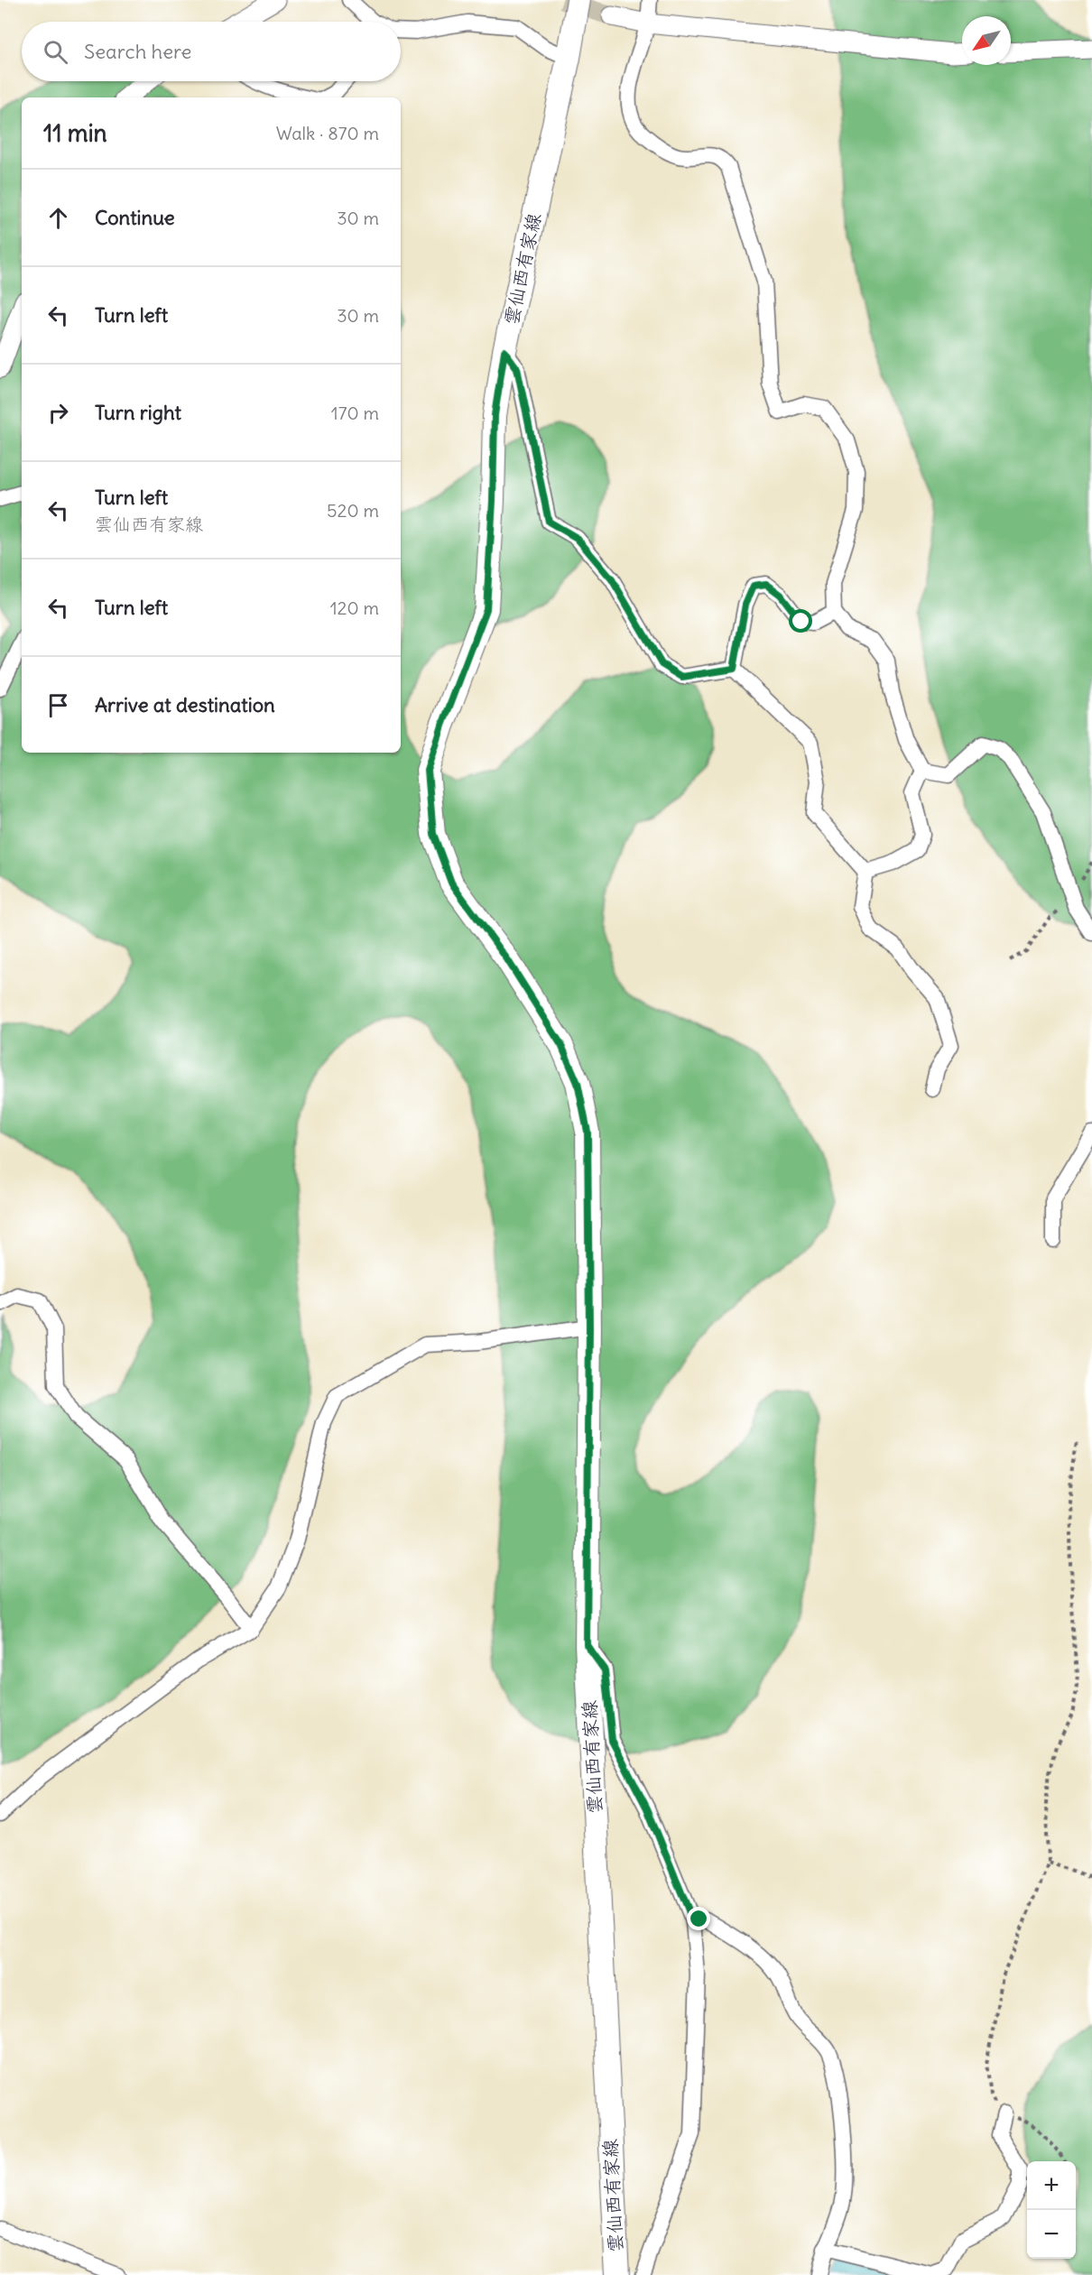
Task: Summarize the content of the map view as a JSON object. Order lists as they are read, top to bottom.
{
  "streets": {
    "main road": ["雲仙西有家線"]
  },
  "north": "bottom left",
  "page": {
    "search": "Search here",
    "heading": ["11 min", "Walk · 870 m"],
    "list": [
      ["Continue", "30 m"],
      ["Turn left", "30 m"],
      ["Turn right", "170 m"],
      ["Turn left", "雲仙西有家線", "520 m"],
      ["Turn left", "120 m"],
      "Arrive at destination"
    ],
    "map_buttons": ["+", "−"]
  }
}
